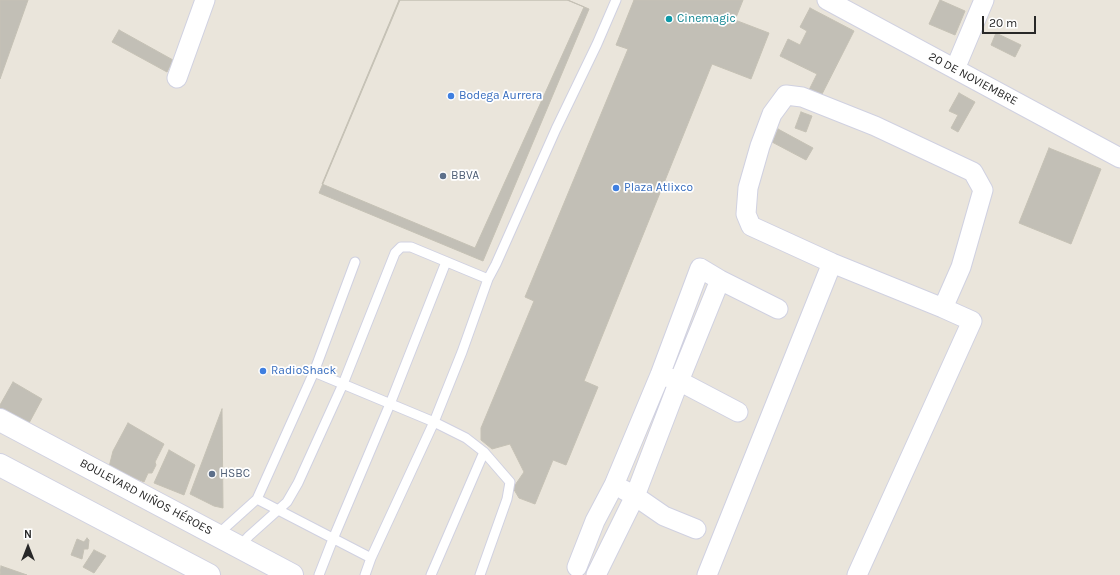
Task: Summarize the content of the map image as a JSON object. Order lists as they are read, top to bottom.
{
  "streets": {
    "main road": ["BOULEVARD NIÑOS HÉROES"],
    "street": ["20 DE NOVIEMBRE"]
  },
  "places": [
    "Cinemagic",
    "Bodega Aurrera",
    "BBVA",
    "Plaza Atlixco",
    "RadioShack",
    "HSBC"
  ],
  "scale_bar": "20 m",
  "north": "top"
}
